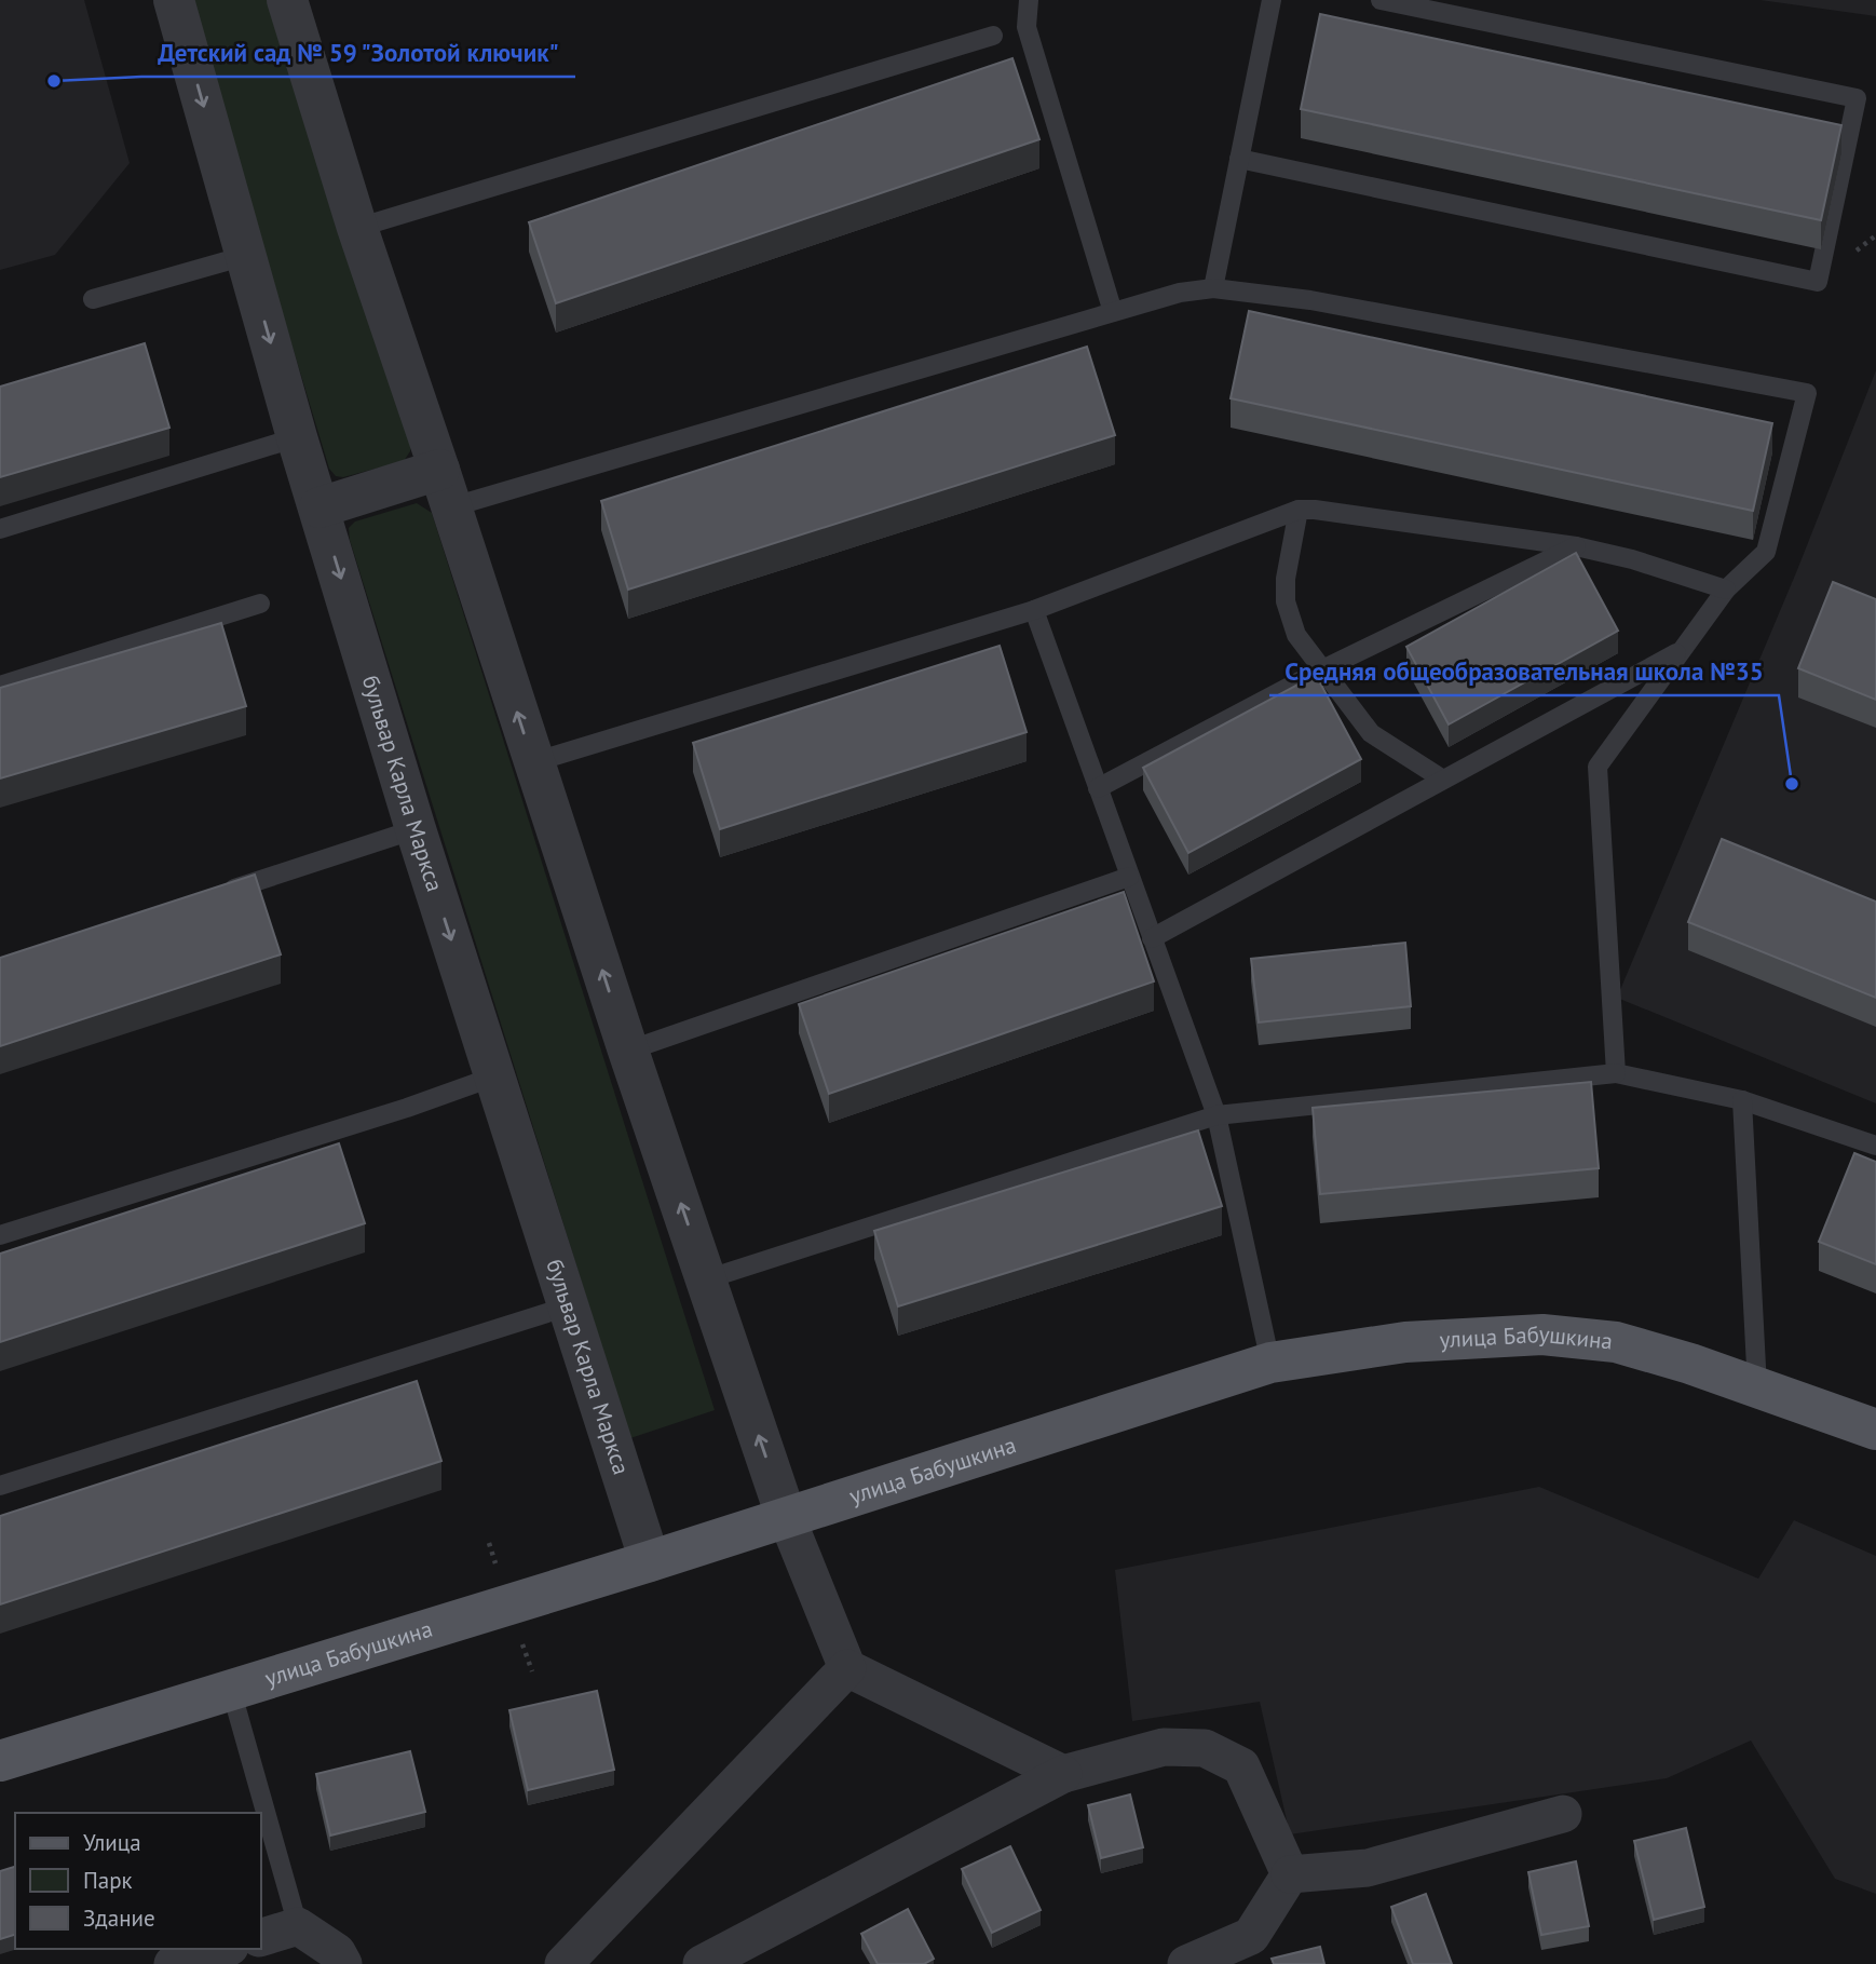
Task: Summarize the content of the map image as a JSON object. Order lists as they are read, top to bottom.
{
  "streets": {
    "main road": ["улица Бабушкина"],
    "street": ["бульвар Карла Маркса"]
  },
  "crossings": [
    ["бульвар Карла Маркса", "улица Бабушкина"]
  ],
  "places": ["Детский сад № 59 \"Золотой ключик\"", "Средняя общеобразовательная школа №35"],
  "legend": ["Улица", "Парк", "Здание"]
}
